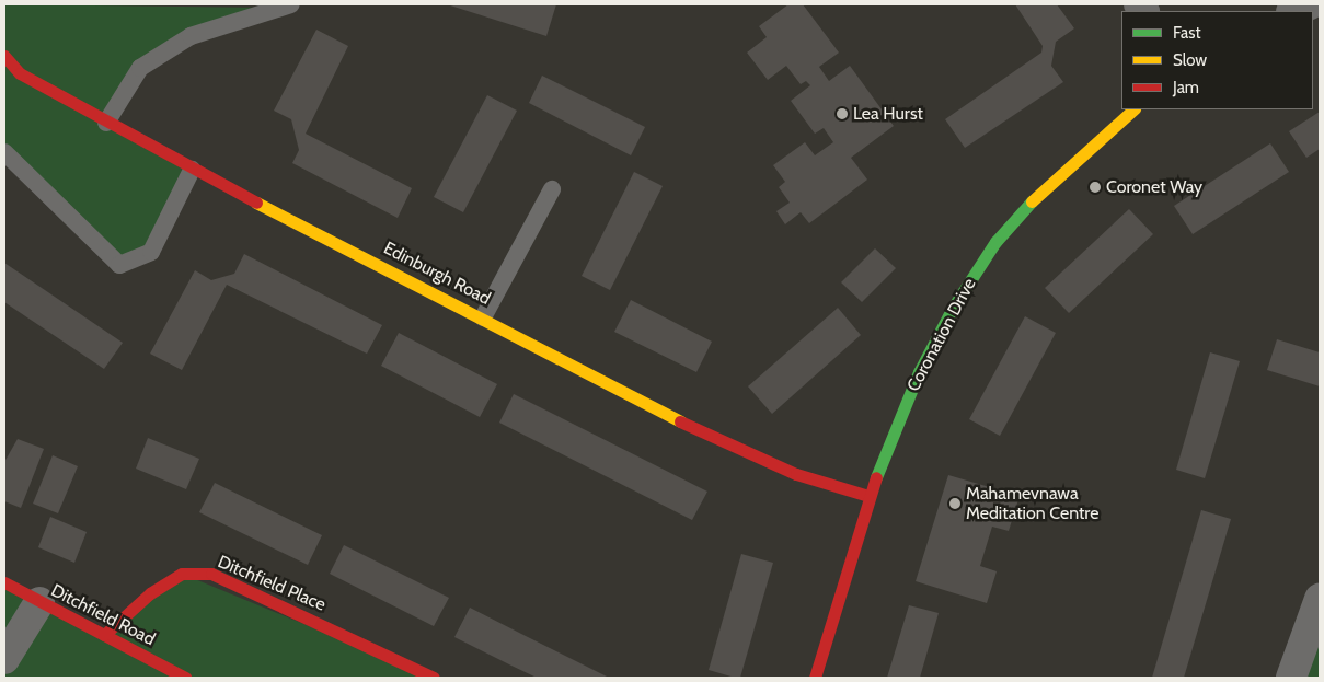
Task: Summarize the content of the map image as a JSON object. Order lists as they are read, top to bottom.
{
  "streets": {
    "street": [
      "Edinburgh Road",
      "Coronation Drive",
      "Ditchfield Place",
      "Ditchfield Road"
    ]
  },
  "crossings": [
    ["Edinburgh Road", "Coronation Drive"],
    ["Ditchfield Place", "Ditchfield Road"]
  ],
  "places": ["Lea Hurst", "Coronet Way", "Mahamevnawa Meditation Centre"],
  "legend": ["Fast", "Slow", "Jam"]
}
